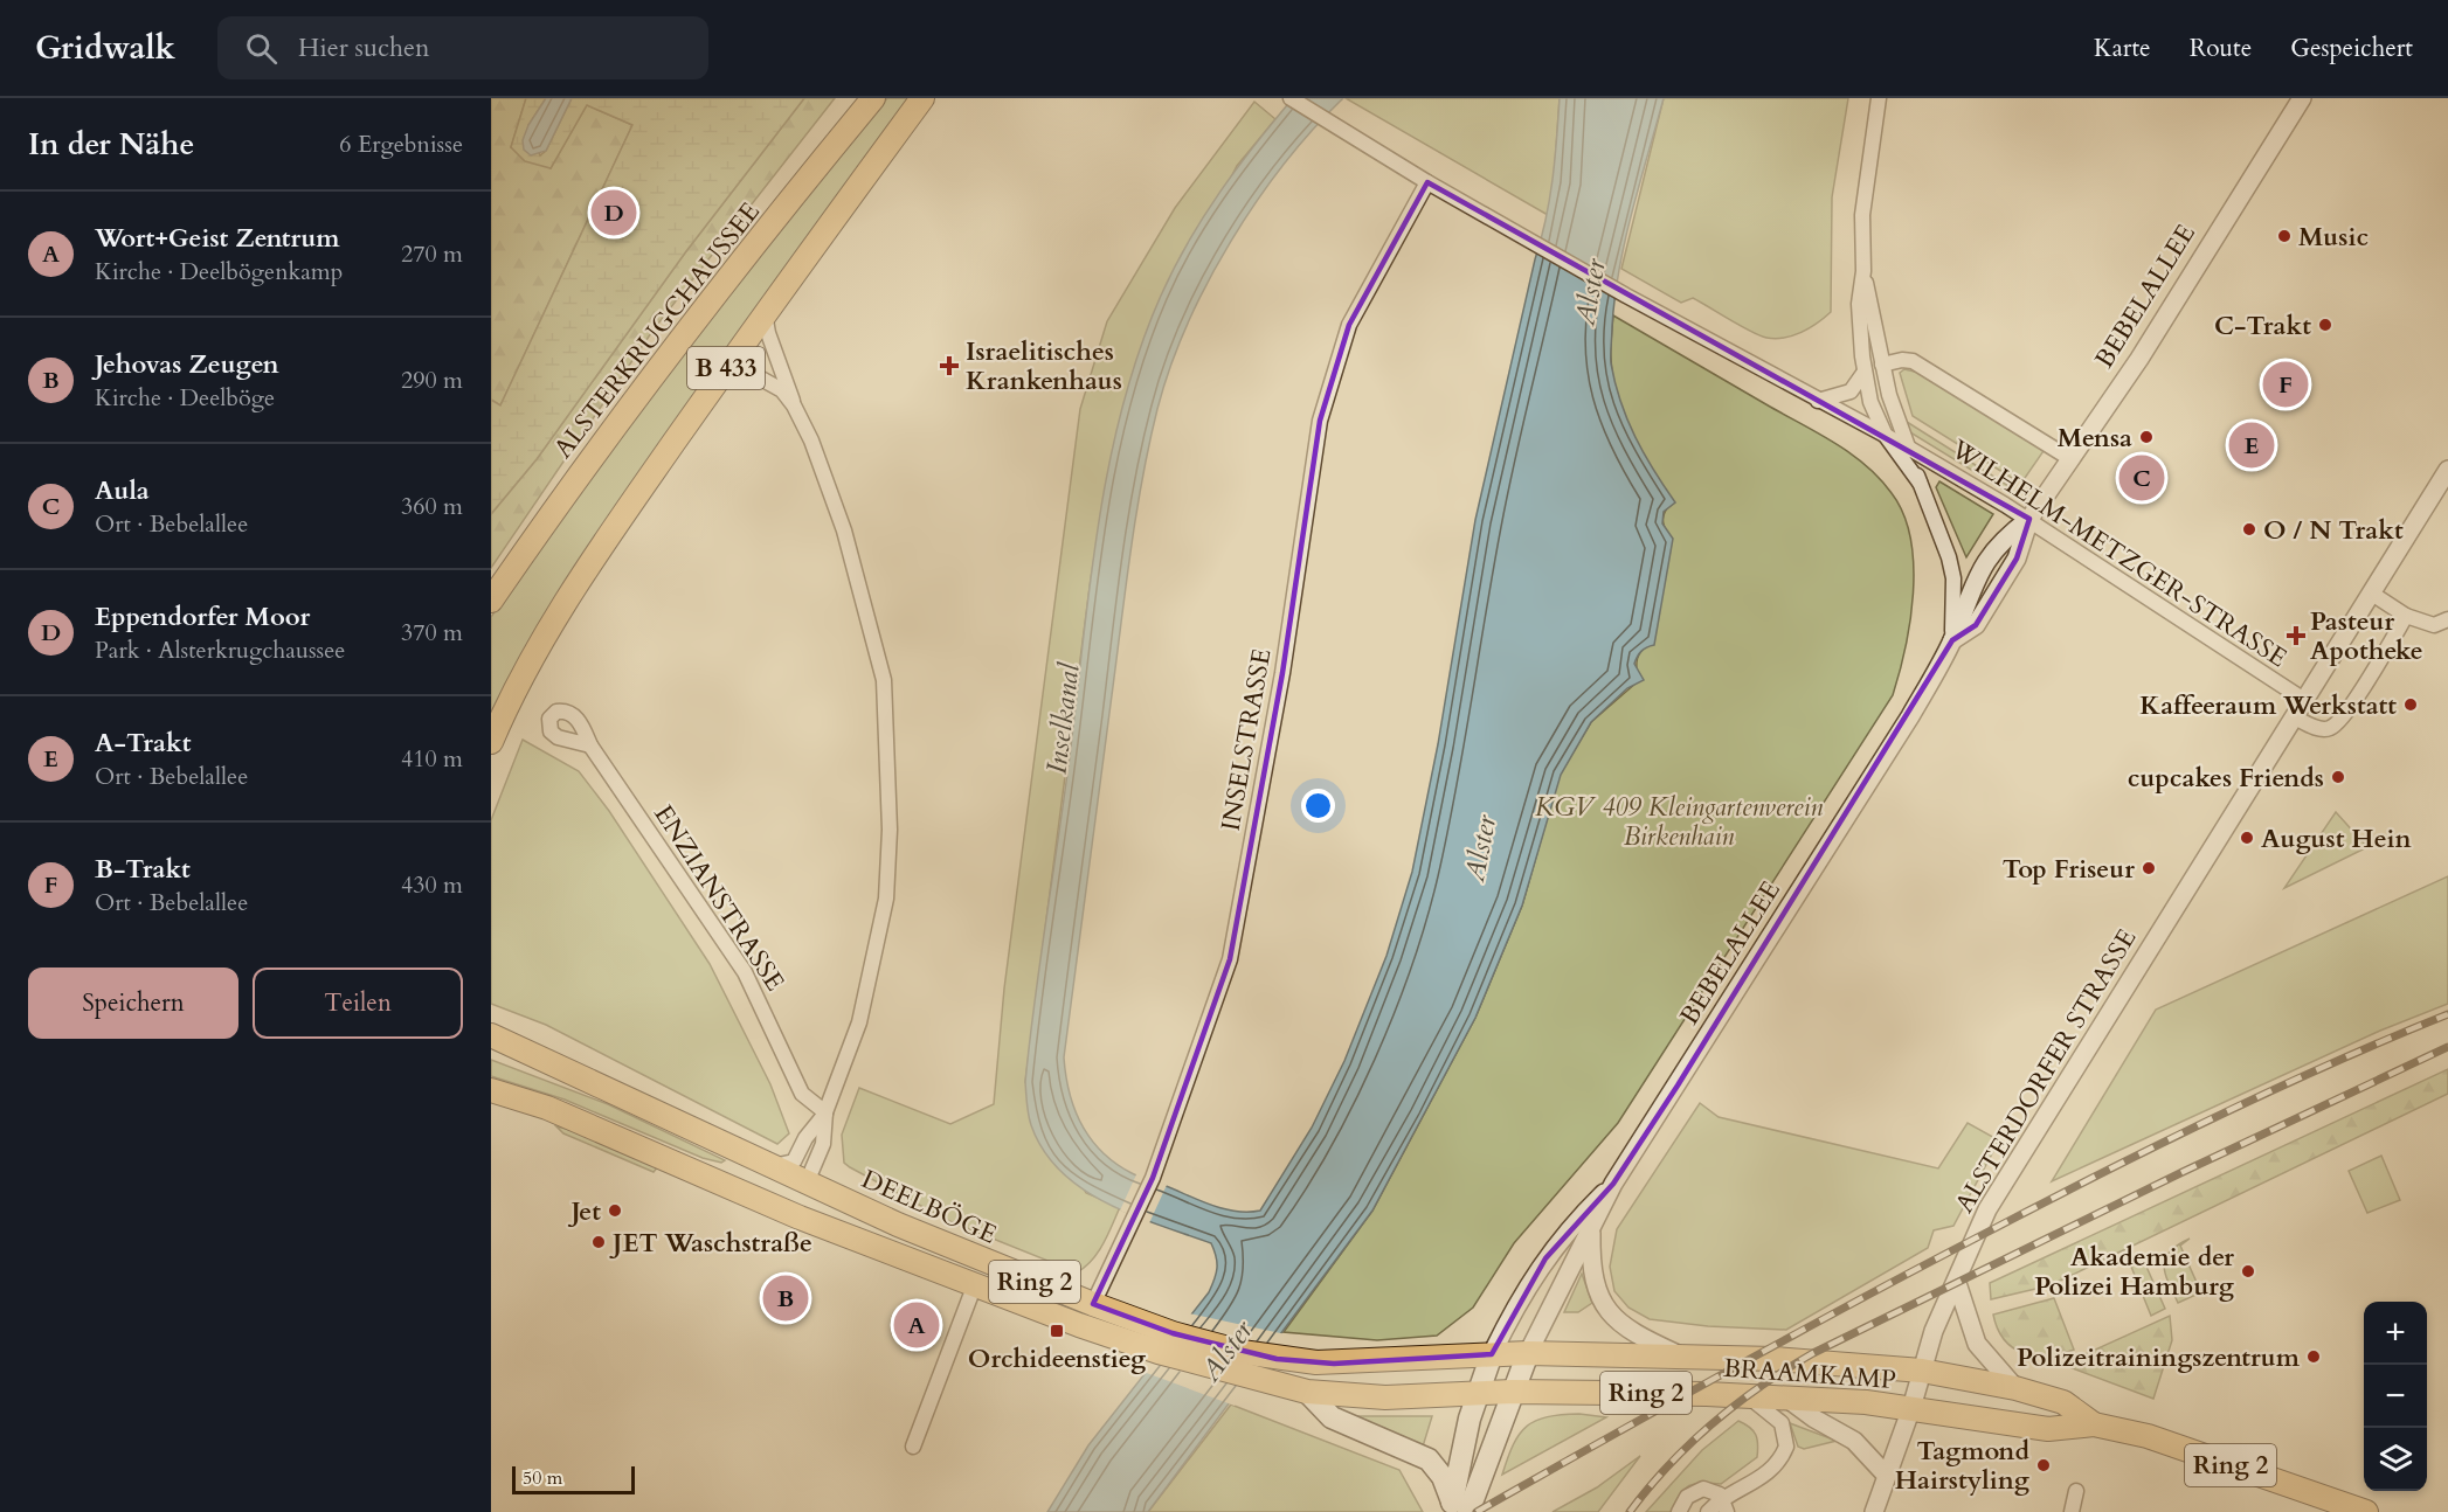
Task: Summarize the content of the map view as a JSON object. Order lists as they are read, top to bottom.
{
  "streets": {
    "main road": [
      "BEBELALLEE",
      "ALSTERKRUGCHAUSSEE",
      "B 433",
      "DEELBÖGE",
      "Ring 2",
      "BRAAMKAMP"
    ],
    "street": [
      "WILHELM-METZGER-STRASSE",
      "INSELSTRASSE",
      "ENZIANSTRASSE",
      "ALSTERDORFER STRASSE"
    ]
  },
  "crossings": [
    ["BEBELALLEE", "WILHELM-METZGER-STRASSE"],
    ["BEBELALLEE", "DEELBÖGE"],
    ["BEBELALLEE", "BRAAMKAMP"],
    ["WILHELM-METZGER-STRASSE", "INSELSTRASSE"],
    ["WILHELM-METZGER-STRASSE", "ALSTERDORFER STRASSE"],
    ["INSELSTRASSE", "DEELBÖGE"],
    ["ALSTERDORFER STRASSE", "BRAAMKAMP"],
    ["DEELBÖGE", "BRAAMKAMP"]
  ],
  "water": ["Alster", "Inselkanal"],
  "parks": ["KGV 409 Kleingartenverein Birkenhain"],
  "places": {
    "other": [
      "Music",
      "C-Trakt",
      "Mensa",
      "O / N Trakt",
      "Kaffeeraum Werkstatt",
      "cupcakes Friends",
      "August Hein",
      "Top Friseur",
      "Jet",
      "JET Waschstraße",
      "Akademie der Polizei Hamburg",
      "Polizeitrainingszentrum",
      "Tagmond Hairstyling"
    ],
    "health": ["Israelitisches Krankenhaus", "Pasteur Apotheke"],
    "transit": ["Orchideenstieg"]
  },
  "scale_bar": "50 m",
  "page": {
    "header": "Gridwalk",
    "search": "Hier suchen",
    "nav": ["Karte", "Route", "Gespeichert"],
    "heading": ["In der Nähe", "6 Ergebnisse"],
    "pins": [
      "D",
      "F",
      "E",
      "C",
      "B",
      "A"
    ],
    "list": [
      {
        "mark": "A",
        "name": "Wort+Geist Zentrum",
        "note": "Kirche · Deelbögenkamp",
        "value": "270 m"
      },
      {
        "mark": "B",
        "name": "Jehovas Zeugen",
        "note": "Kirche · Deelböge",
        "value": "290 m"
      },
      {
        "mark": "C",
        "name": "Aula",
        "note": "Ort · Bebelallee",
        "value": "360 m"
      },
      {
        "mark": "D",
        "name": "Eppendorfer Moor",
        "note": "Park · Alsterkrugchaussee",
        "value": "370 m"
      },
      {
        "mark": "E",
        "name": "A-Trakt",
        "note": "Ort · Bebelallee",
        "value": "410 m"
      },
      {
        "mark": "F",
        "name": "B-Trakt",
        "note": "Ort · Bebelallee",
        "value": "430 m"
      }
    ],
    "buttons": ["Speichern", "Teilen"],
    "map_buttons": ["+", "−"],
    "scale": "50 m"
  }
}
